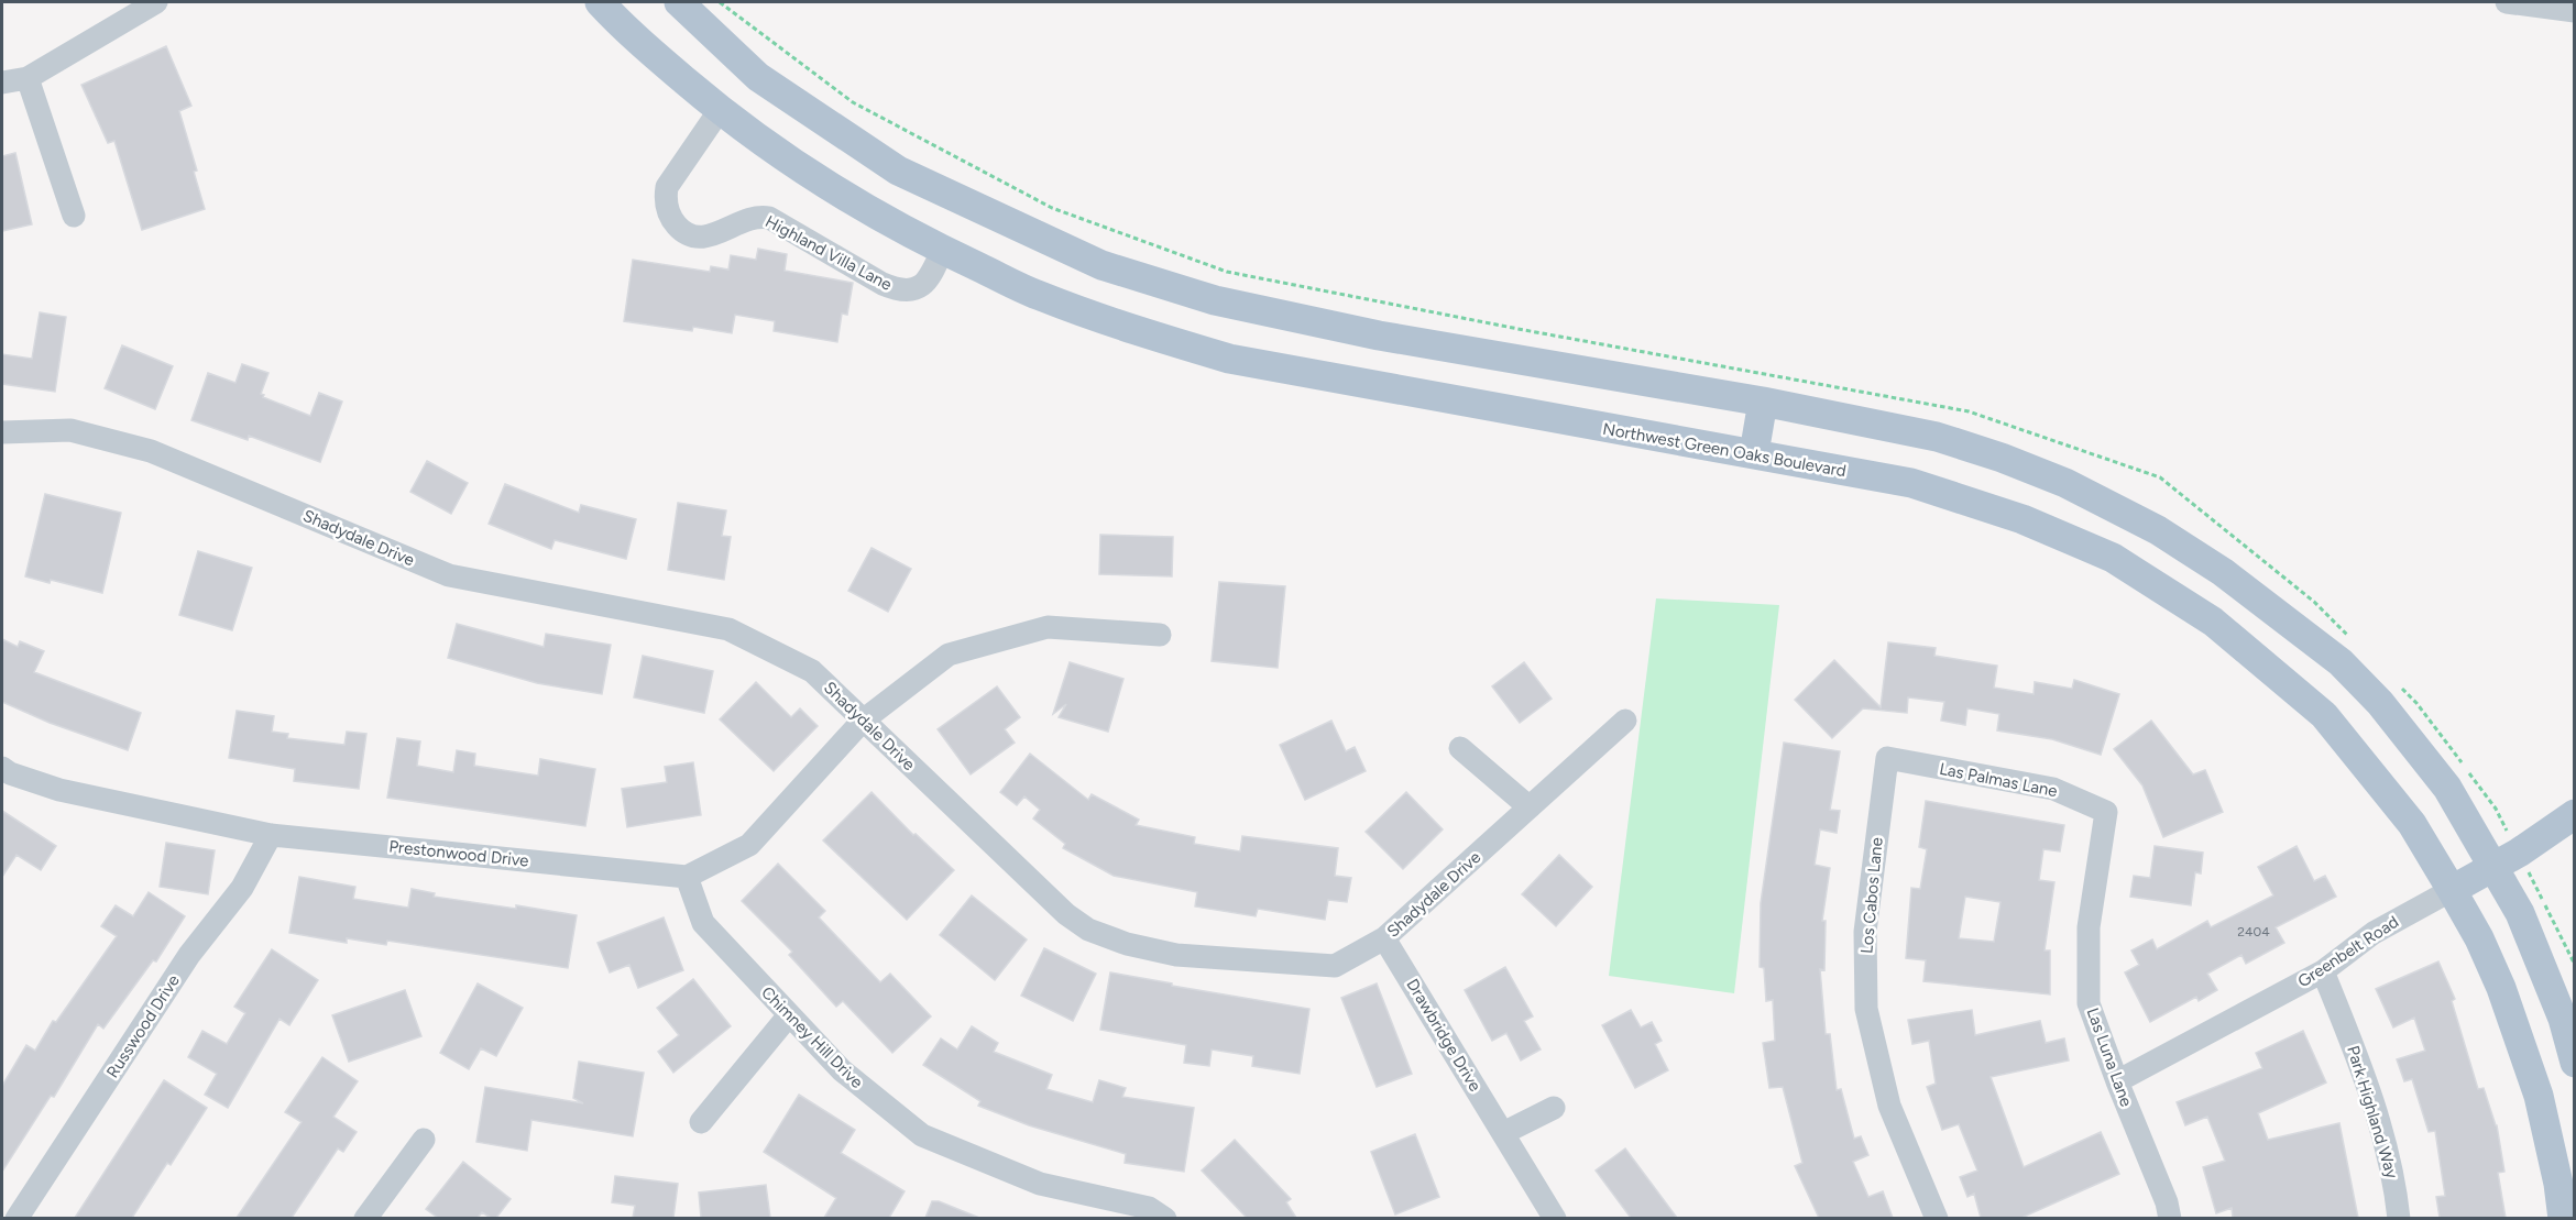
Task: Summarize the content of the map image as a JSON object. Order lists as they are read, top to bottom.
{
  "streets": {
    "main road": ["Northwest Green Oaks Boulevard", "Greenbelt Road"],
    "street": [
      "Highland Villa Lane",
      "Shadydale Drive",
      "Las Palmas Lane",
      "Prestonwood Drive",
      "Los Cabos Lane",
      "Russwood Drive",
      "Drawbridge Drive",
      "Chimney Hill Drive",
      "Las Luna Lane",
      "Park Highland Way"
    ]
  },
  "crossings": [
    ["Highland Villa Lane", "Northwest Green Oaks Boulevard"],
    ["Northwest Green Oaks Boulevard", "Greenbelt Road"],
    ["Shadydale Drive", "Drawbridge Drive"],
    ["Las Palmas Lane", "Los Cabos Lane"],
    ["Las Palmas Lane", "Las Luna Lane"],
    ["Prestonwood Drive", "Russwood Drive"],
    ["Prestonwood Drive", "Chimney Hill Drive"],
    ["Greenbelt Road", "Las Luna Lane"],
    ["Greenbelt Road", "Park Highland Way"]
  ],
  "house_numbers": ["2404"]
}
